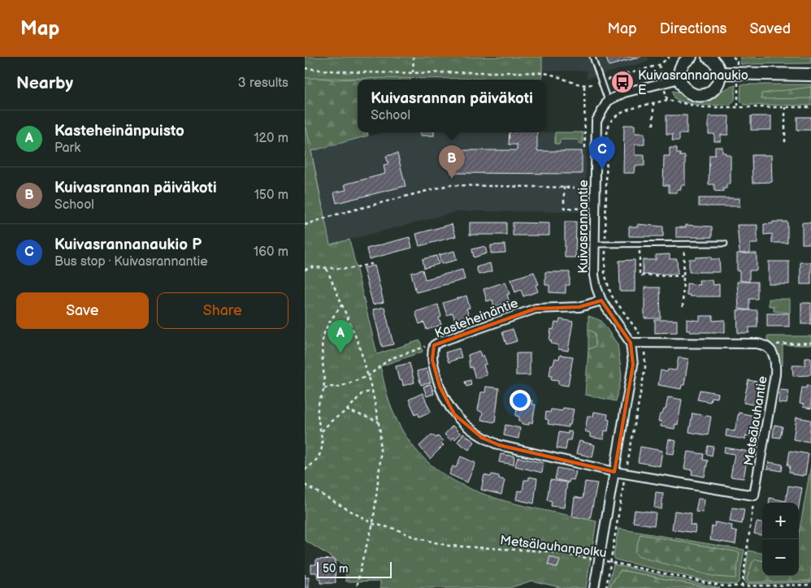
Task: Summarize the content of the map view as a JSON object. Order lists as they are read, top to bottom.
{
  "streets": {
    "street": ["Kuivasrannantie", "Kasteheinäntie", "Metsälauhantie"],
    "path": ["Metsälauhanpolku"]
  },
  "crossings": [
    ["Kuivasrannantie", "Kasteheinäntie"],
    ["Kuivasrannantie", "Metsälauhanpolku"]
  ],
  "places": {
    "bus stop": ["Kuivasrannanaukio E"]
  },
  "scale_bar": "50 m",
  "page": {
    "header": "Map",
    "nav": ["Map", "Directions", "Saved"],
    "heading": ["Nearby", "3 results"],
    "popup": ["Kuivasrannan päiväkoti", "School"],
    "list": [
      {
        "mark": "A",
        "name": "Kasteheinänpuisto",
        "note": "Park",
        "value": "120 m"
      },
      {
        "mark": "B",
        "name": "Kuivasrannan päiväkoti",
        "note": "School",
        "value": "150 m"
      },
      {
        "mark": "C",
        "name": "Kuivasrannanaukio P",
        "note": "Bus stop · Kuivasrannantie",
        "value": "160 m"
      }
    ],
    "pins": ["C", "B", "A"],
    "buttons": ["Save", "Share"],
    "map_buttons": ["+", "−"],
    "scale": "50 m"
  }
}
